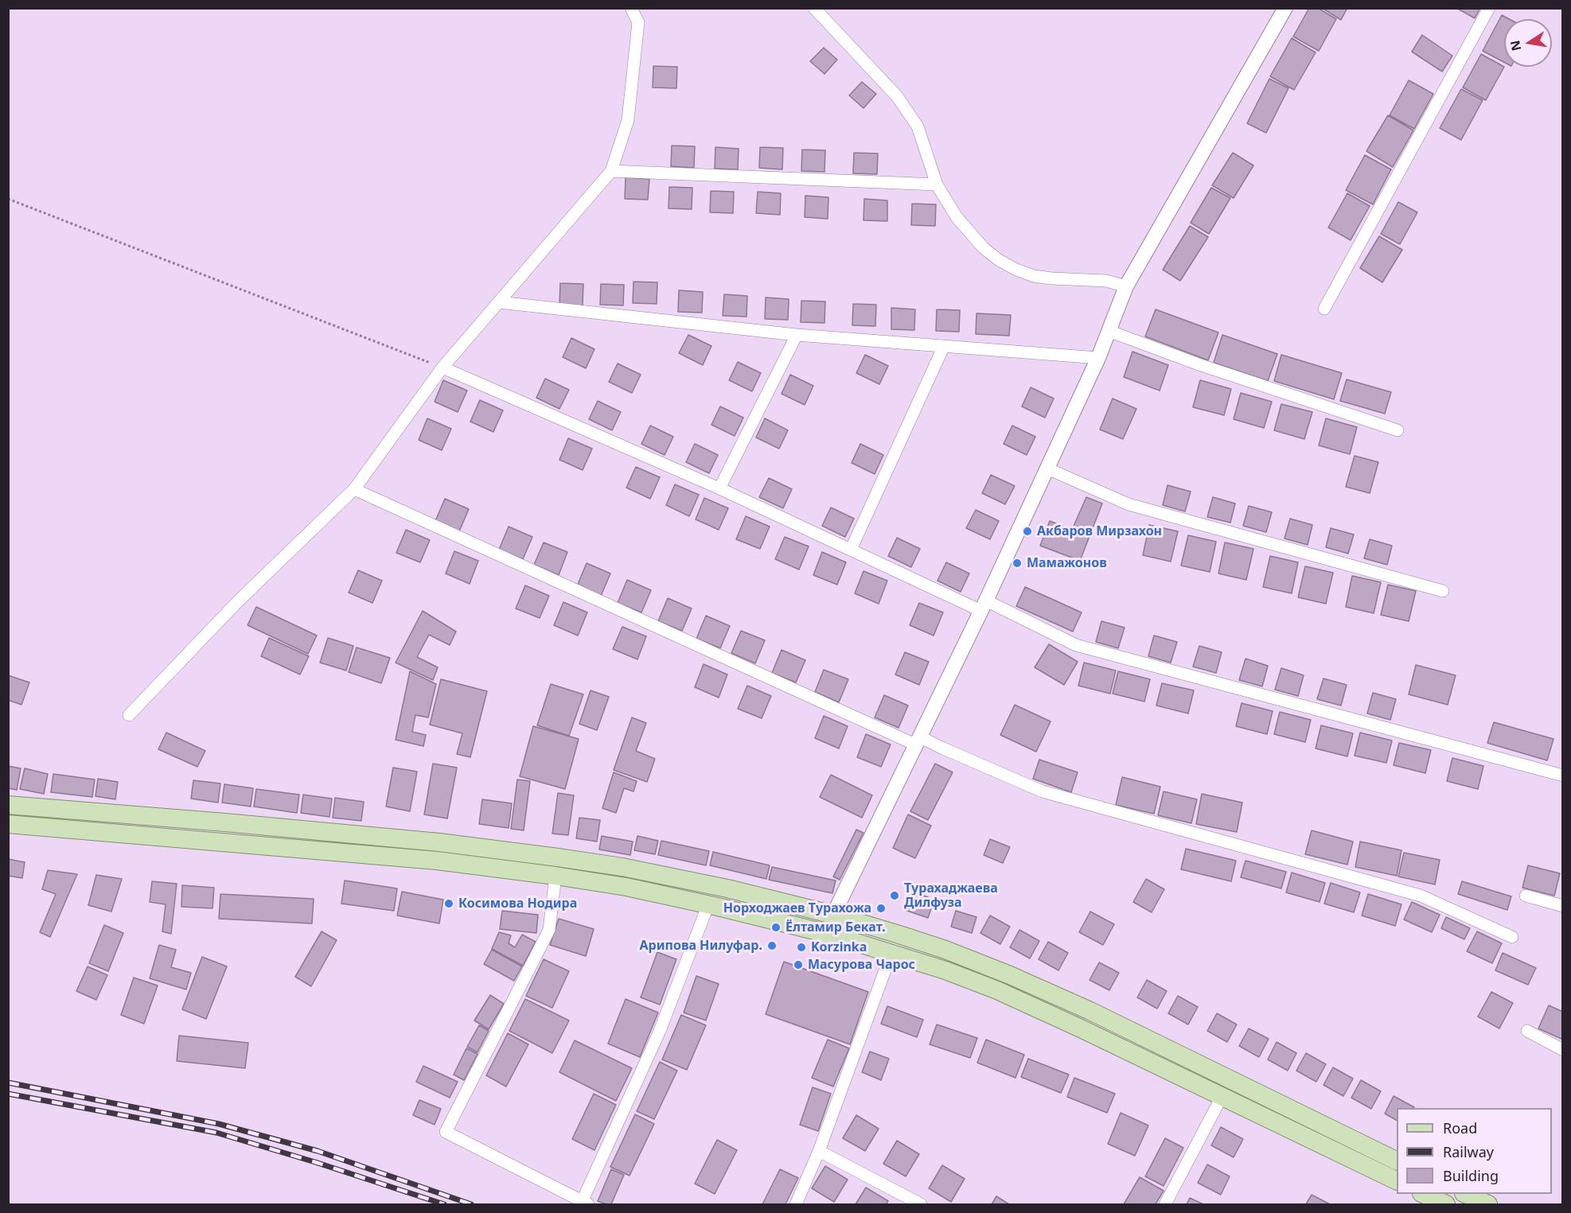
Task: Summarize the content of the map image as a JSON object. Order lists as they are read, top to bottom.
{
  "places": [
    "Акбаров Мирзахон",
    "Мамажонов",
    "Турахаджаева Дилфуза",
    "Косимова Нодира",
    "Норходжаев Турахожа",
    "Ёлтамир Бекат.",
    "Арипова Нилуфар.",
    "Korzinka",
    "Масурова Чарос"
  ],
  "legend": ["Road", "Railway", "Building"],
  "north": "left"
}
